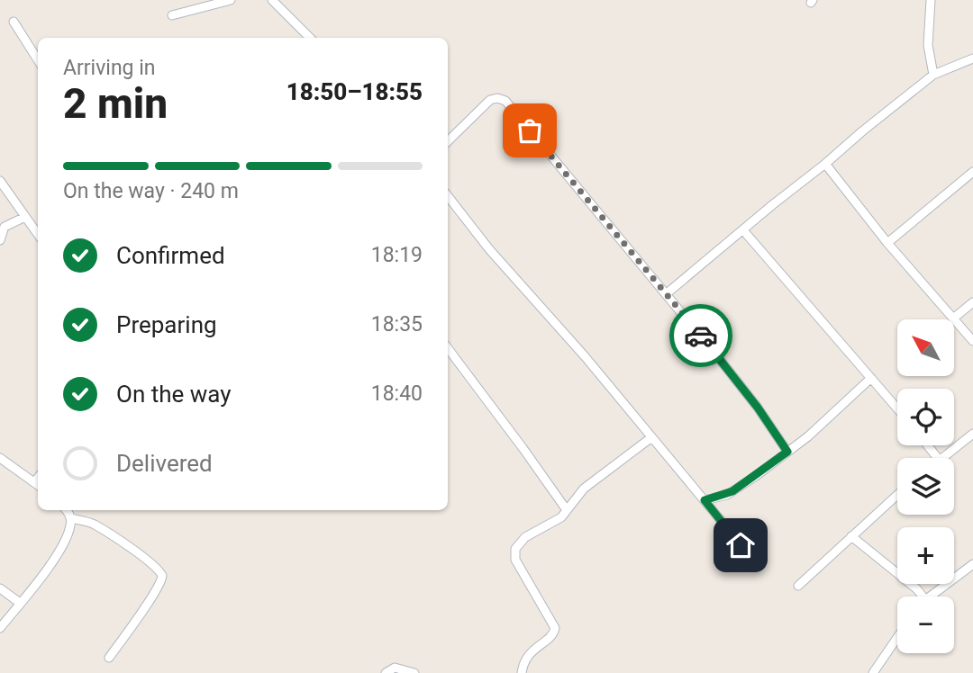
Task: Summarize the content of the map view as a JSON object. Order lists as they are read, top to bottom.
{
  "north": "top left",
  "page": {
    "heading": ["2 min", "Arriving in", "18:50–18:55"],
    "bar": "On the way · 240 m",
    "list": [
      ["Confirmed", "18:19"],
      ["Preparing", "18:35"],
      ["On the way", "18:40"],
      "Delivered"
    ],
    "map_buttons": ["+", "−"]
  }
}
